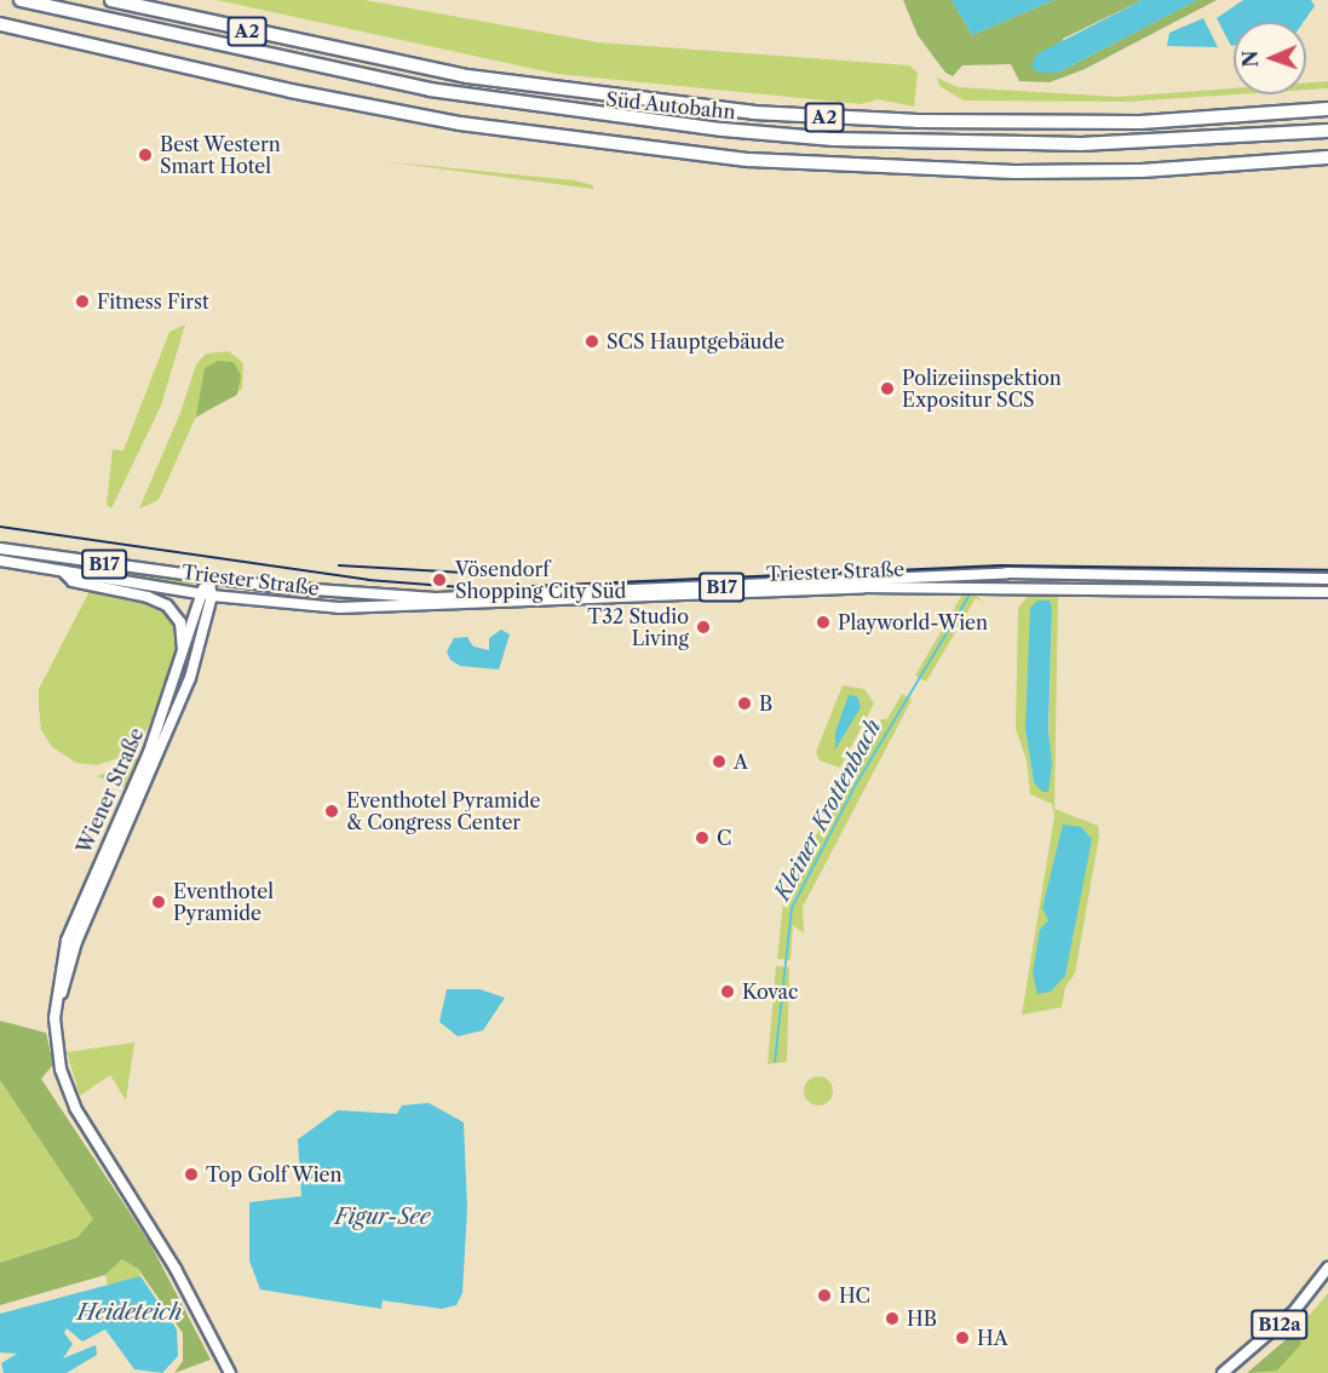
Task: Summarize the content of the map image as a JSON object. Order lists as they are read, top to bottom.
{
  "streets": {
    "highway": ["A2", "Süd Autobahn"],
    "main road": [
      "B17",
      "Triester Straße",
      "Wiener Straße",
      "B12a"
    ]
  },
  "crossings": [
    ["Triester Straße", "Wiener Straße"]
  ],
  "water": ["Kleiner Krottenbach", "Figur-See", "Heideteich"],
  "places": [
    "Best Western Smart Hotel",
    "Fitness First",
    "SCS Hauptgebäude",
    "Polizeiinspektion Expositur SCS",
    "Vösendorf Shopping City Süd",
    "Playworld-Wien",
    "T32 Studio Living",
    "B",
    "A",
    "Eventhotel Pyramide & Congress Center",
    "C",
    "Eventhotel Pyramide",
    "Kovac",
    "Top Golf Wien",
    "HC",
    "HB",
    "HA"
  ],
  "north": "left"
}
